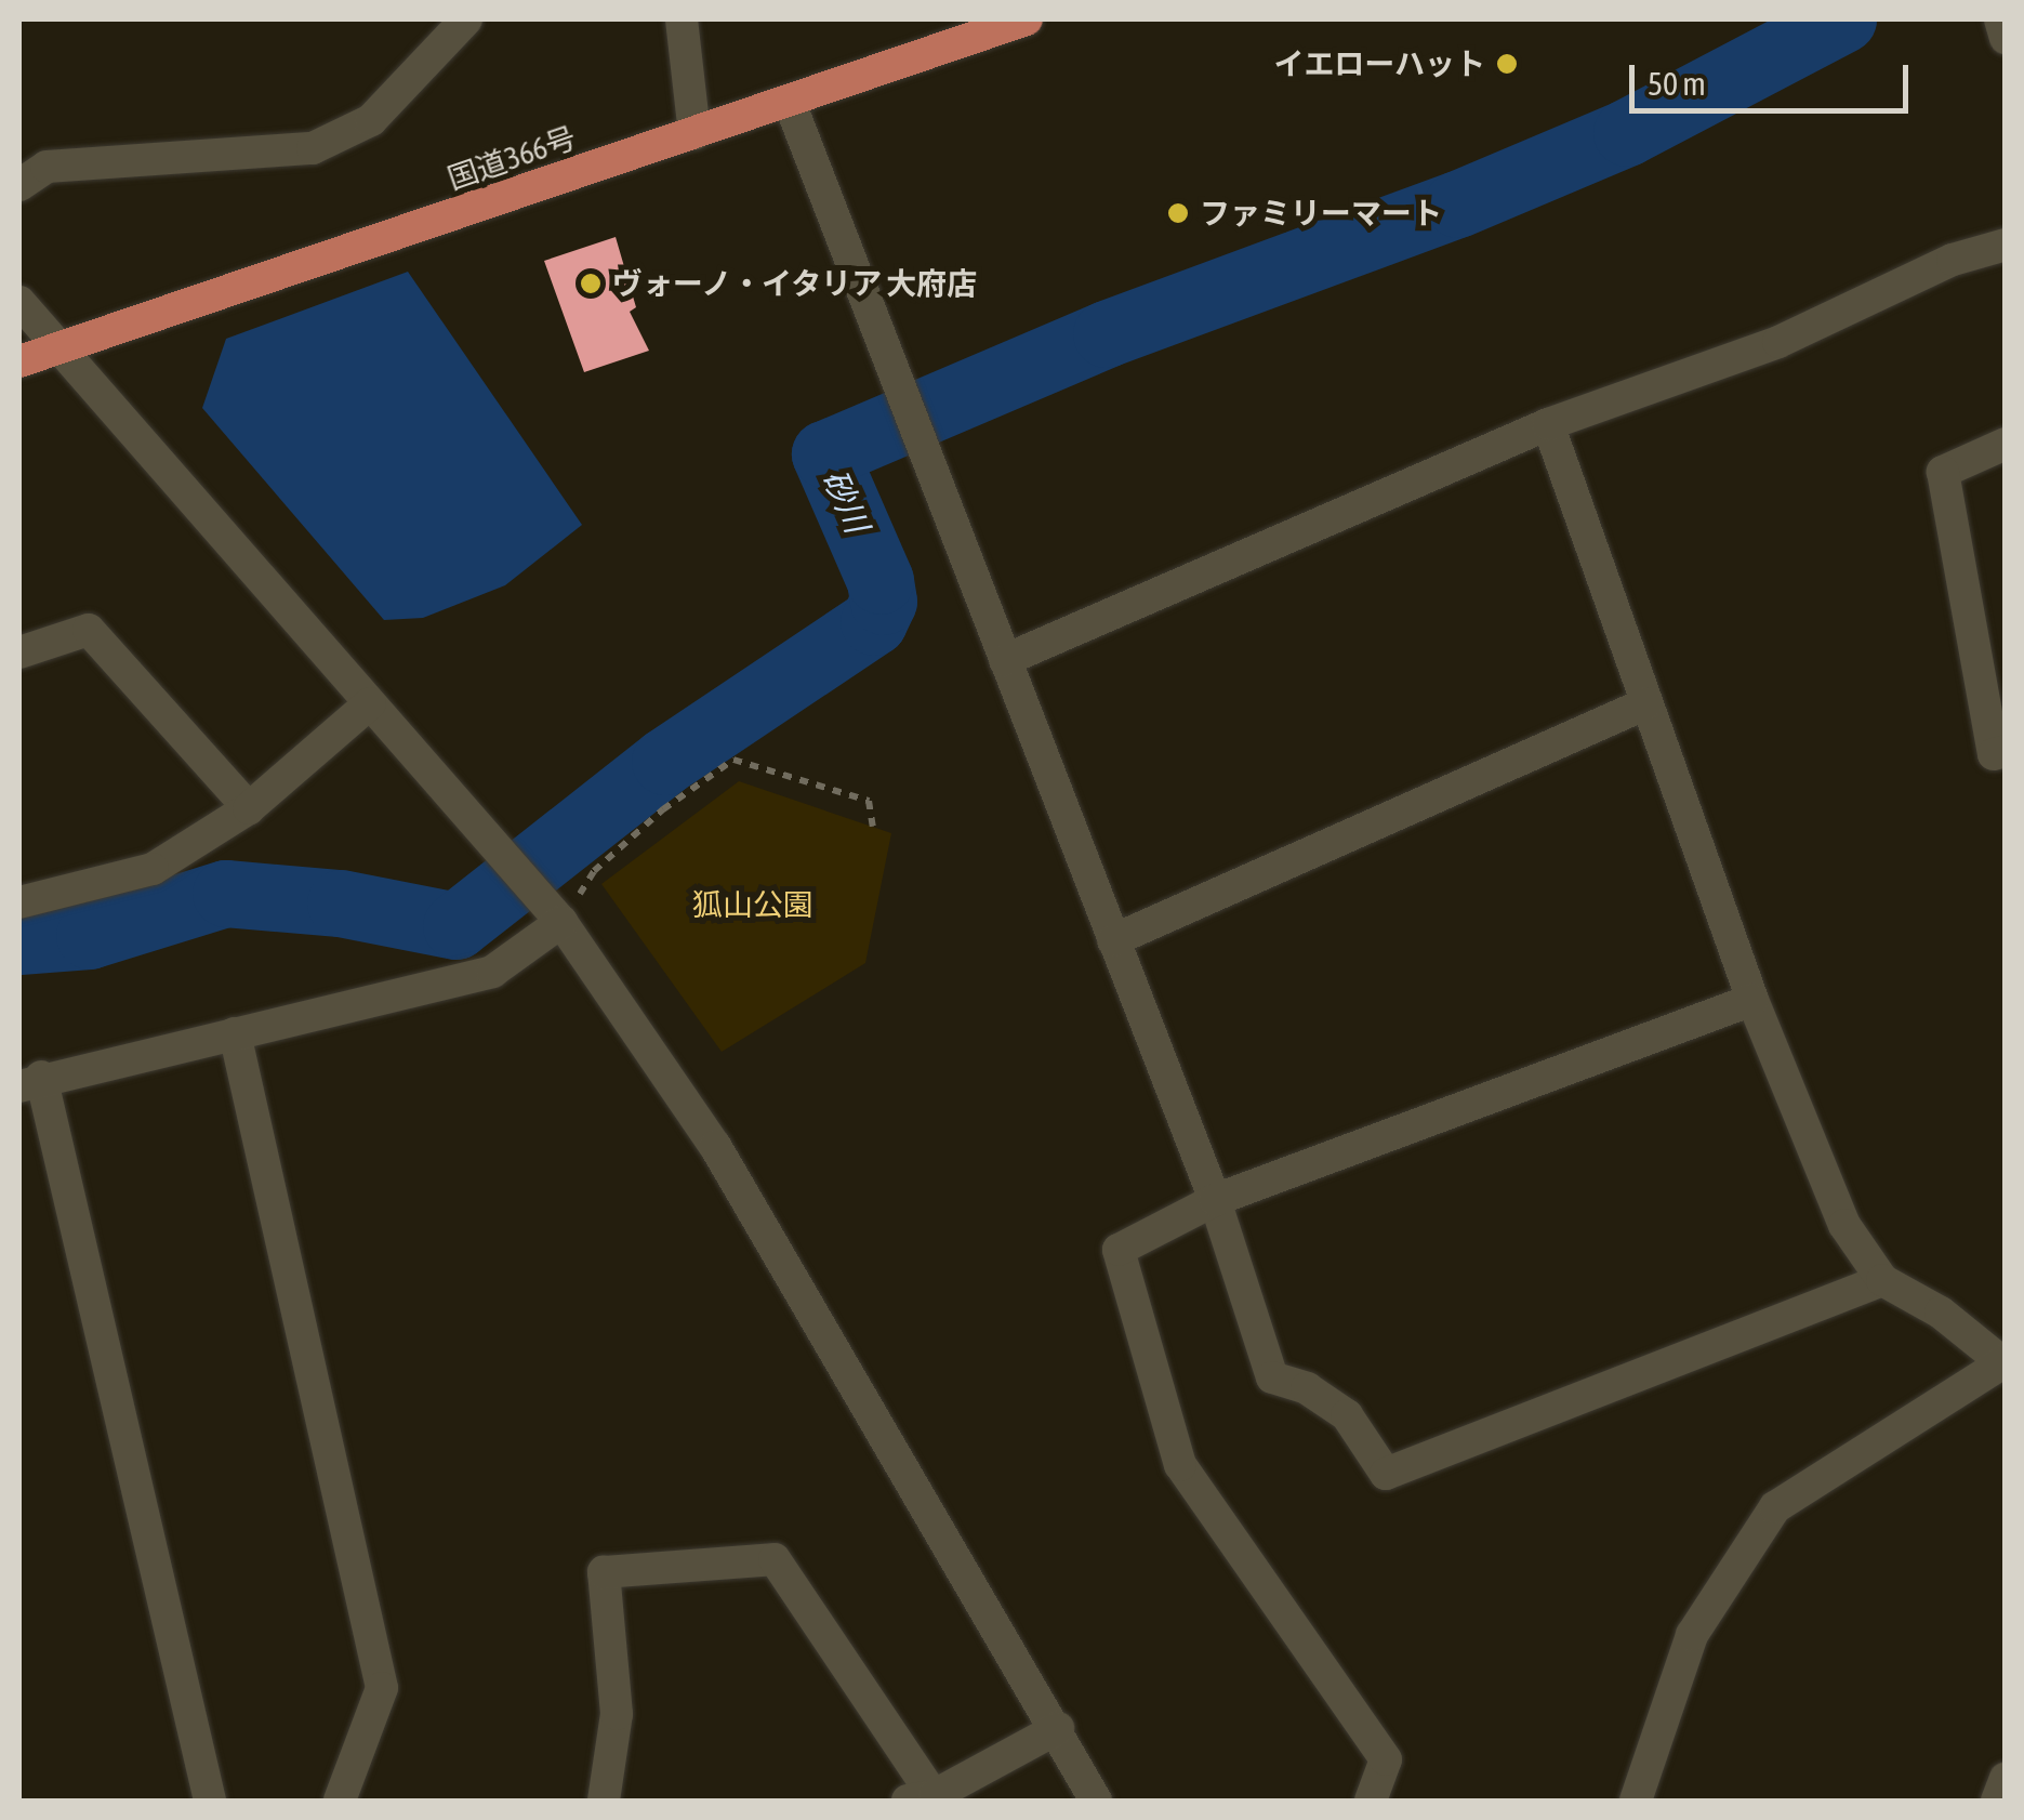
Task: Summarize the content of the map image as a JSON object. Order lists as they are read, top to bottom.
{
  "streets": {
    "highway": ["国道366号"]
  },
  "water": ["砂川"],
  "parks": ["狐山公園"],
  "places": ["イエローハット", "ファミリーマート", "ヴォーノ・イタリア 大府店"],
  "scale_bar": "50 m"
}
